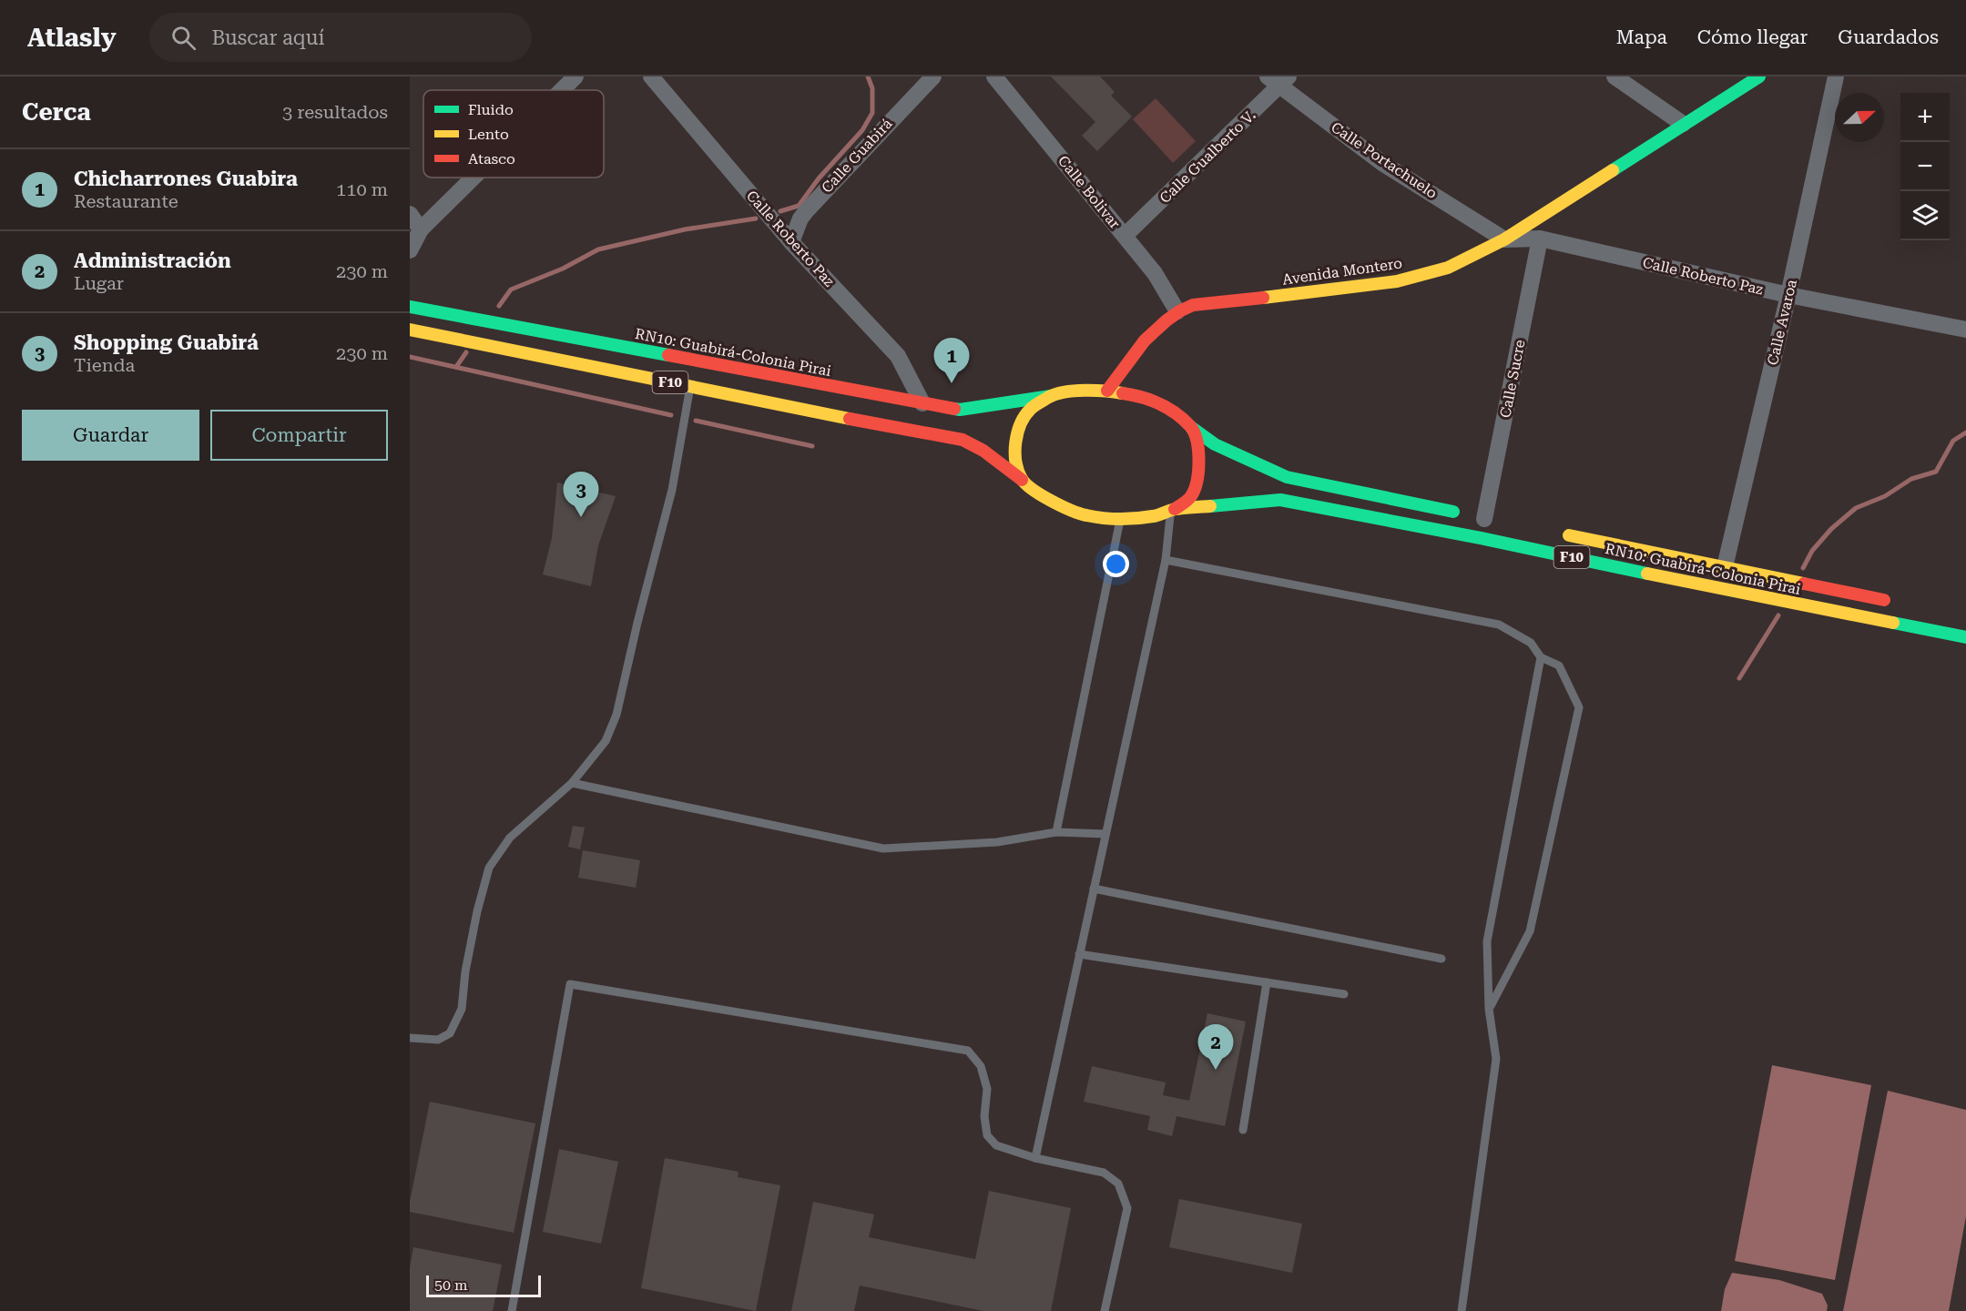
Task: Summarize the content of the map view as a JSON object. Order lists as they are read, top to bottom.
{
  "streets": {
    "main road": ["Avenida Montero", "RN10: Guabirá-Colonia Pirai", "F10"],
    "street": [
      "Calle Guabirá",
      "Calle Gualberto V.",
      "Calle Portachuelo",
      "Calle Bolivar",
      "Calle Roberto Paz",
      "Calle Avaroa",
      "Calle Sucre"
    ]
  },
  "crossings": [
    ["Calle Guabirá", "Calle Roberto Paz"],
    ["Calle Gualberto V.", "Calle Portachuelo"],
    ["Calle Gualberto V.", "Calle Bolivar"],
    ["Calle Portachuelo", "Calle Roberto Paz"],
    ["Calle Portachuelo", "Avenida Montero"],
    ["Calle Bolivar", "Avenida Montero"],
    ["Calle Roberto Paz", "Avenida Montero"],
    ["Calle Roberto Paz", "Calle Avaroa"],
    ["Calle Roberto Paz", "RN10: Guabirá-Colonia Pirai"],
    ["Calle Roberto Paz", "Calle Sucre"],
    ["Avenida Montero", "RN10: Guabirá-Colonia Pirai"],
    ["Avenida Montero", "F10"],
    ["Calle Avaroa", "RN10: Guabirá-Colonia Pirai"],
    ["RN10: Guabirá-Colonia Pirai", "F10"],
    ["Calle Sucre", "F10"]
  ],
  "legend": ["Fluido", "Lento", "Atasco"],
  "scale_bar": "50 m",
  "north": "right",
  "page": {
    "header": "Atlasly",
    "search": "Buscar aquí",
    "nav": ["Mapa", "Cómo llegar", "Guardados"],
    "heading": ["Cerca", "3 resultados"],
    "map_buttons": ["+", "−"],
    "list": [
      {
        "mark": "1",
        "name": "Chicharrones Guabira",
        "note": "Restaurante",
        "value": "110 m"
      },
      {
        "mark": "2",
        "name": "Administración",
        "note": "Lugar",
        "value": "230 m"
      },
      {
        "mark": "3",
        "name": "Shopping Guabirá",
        "note": "Tienda",
        "value": "230 m"
      }
    ],
    "pins": ["1", "3", "2"],
    "buttons": ["Guardar", "Compartir"],
    "scale": "50 m"
  }
}
